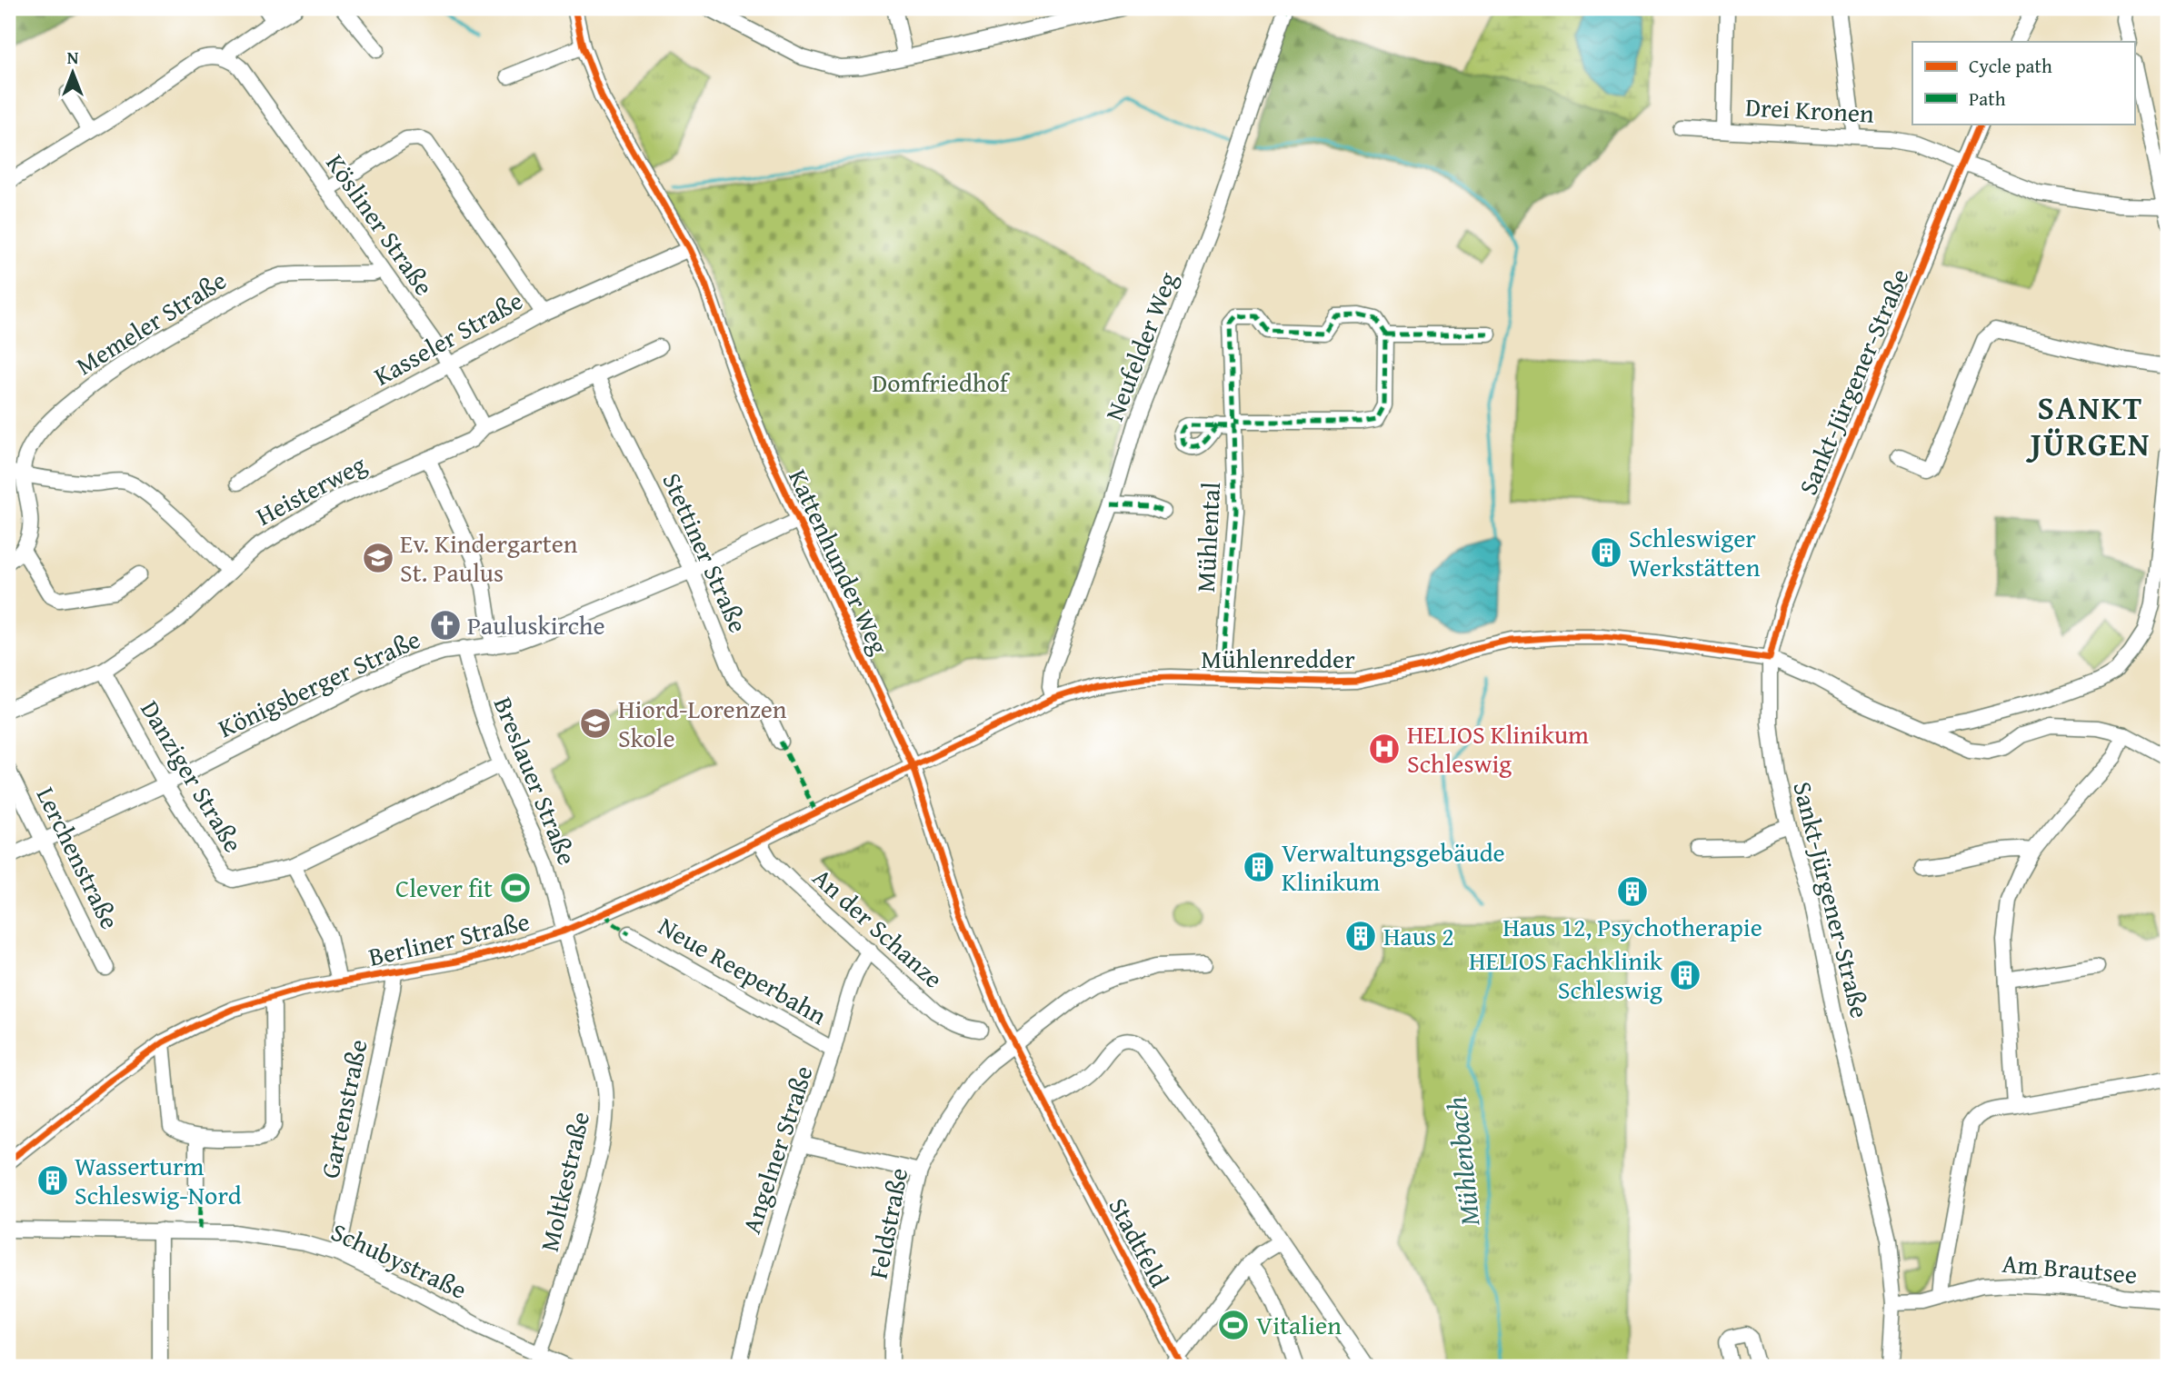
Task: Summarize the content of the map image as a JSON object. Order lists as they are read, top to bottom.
{
  "streets": {
    "street": [
      "Drei Kronen",
      "Kösliner Straße",
      "Memeler Straße",
      "Kasseler Straße",
      "Neufelder Weg",
      "Sankt-Jürgener-Straße",
      "Heisterweg",
      "Mühlental",
      "Stettiner Straße",
      "Kattenhunder Weg",
      "Mühlenredder",
      "Königsberger Straße",
      "Danziger Straße",
      "Breslauer Straße",
      "Lerchenstraße",
      "An der Schanze",
      "Berliner Straße",
      "Neue Reeperbahn",
      "Gartenstraße",
      "Angelner Straße",
      "Moltkestraße",
      "Feldstraße",
      "Stadtfeld",
      "Schubystraße",
      "Am Brautsee"
    ]
  },
  "crossings": [
    ["Drei Kronen", "Sankt-Jürgener-Straße"],
    ["Kösliner Straße", "Memeler Straße"],
    ["Kösliner Straße", "Kasseler Straße"],
    ["Kösliner Straße", "Heisterweg"],
    ["Kasseler Straße", "Kattenhunder Weg"],
    ["Neufelder Weg", "Mühlenredder"],
    ["Sankt-Jürgener-Straße", "Mühlenredder"],
    ["Sankt-Jürgener-Straße", "Am Brautsee"],
    ["Heisterweg", "Stettiner Straße"],
    ["Heisterweg", "Danziger Straße"],
    ["Stettiner Straße", "Königsberger Straße"],
    ["Kattenhunder Weg", "Mühlenredder"],
    ["Kattenhunder Weg", "Königsberger Straße"],
    ["Kattenhunder Weg", "Berliner Straße"],
    ["Kattenhunder Weg", "Feldstraße"],
    ["Kattenhunder Weg", "Stadtfeld"],
    ["Mühlenredder", "Berliner Straße"],
    ["Königsberger Straße", "Danziger Straße"],
    ["Königsberger Straße", "Breslauer Straße"],
    ["Königsberger Straße", "Lerchenstraße"],
    ["Danziger Straße", "Breslauer Straße"],
    ["Breslauer Straße", "Berliner Straße"],
    ["Breslauer Straße", "Moltkestraße"],
    ["An der Schanze", "Berliner Straße"],
    ["An der Schanze", "Angelner Straße"],
    ["Berliner Straße", "Gartenstraße"],
    ["Berliner Straße", "Moltkestraße"],
    ["Neue Reeperbahn", "Angelner Straße"],
    ["Gartenstraße", "Schubystraße"],
    ["Moltkestraße", "Schubystraße"]
  ],
  "districts": ["SANKT JÜRGEN"],
  "water": ["Mühlenbach"],
  "parks": ["Domfriedhof"],
  "places": {
    "building": [
      "Schleswiger Werkstätten",
      "Verwaltungsgebäude Klinikum",
      "Haus 12, Psychotherapie",
      "Haus 2",
      "HELIOS Fachklinik Schleswig",
      "Wasserturm Schleswig-Nord"
    ],
    "school or university": ["Ev. Kindergarten St. Paulus", "Hiord-Lorenzen Skole"],
    "church": ["Pauluskirche"],
    "hospital": ["HELIOS Klinikum Schleswig"],
    "sports": ["Clever fit", "Vitalien"]
  },
  "legend": ["Cycle path", "Path"],
  "north": "top"
}
